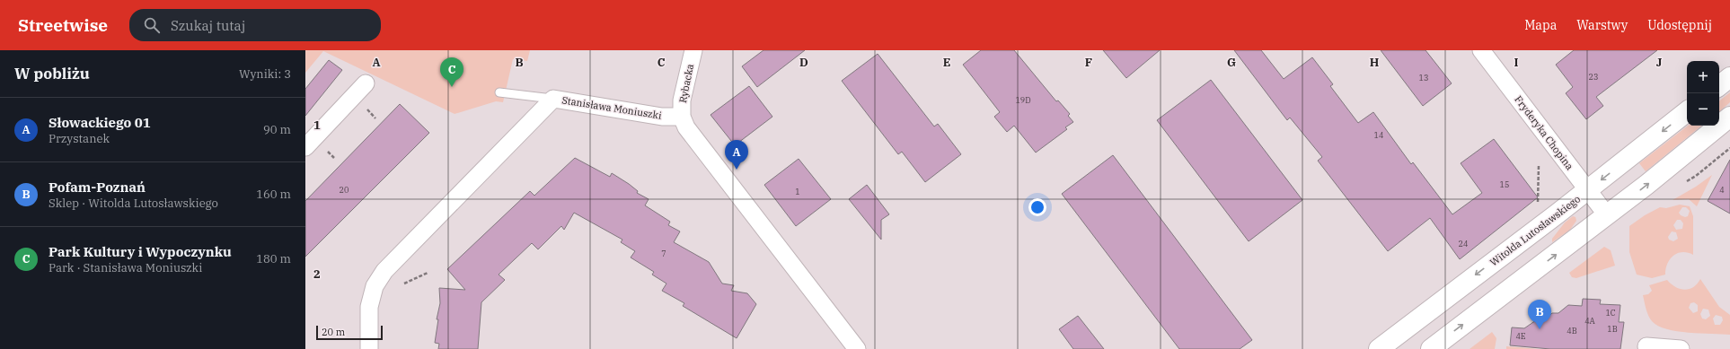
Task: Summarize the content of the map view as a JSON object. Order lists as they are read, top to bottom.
{
  "streets": {
    "main road": ["Witolda Lutosławskiego"],
    "street": ["Rybacka", "Stanisława Moniuszki", "Fryderyka Chopina"]
  },
  "crossings": [
    ["Rybacka", "Stanisława Moniuszki"],
    ["Fryderyka Chopina", "Witolda Lutosławskiego"]
  ],
  "house_numbers": [
    "23",
    "13",
    "19D",
    "14",
    "15",
    "20",
    "4",
    "1",
    "24",
    "7",
    "1C",
    "4A",
    "1B",
    "4B",
    "4E"
  ],
  "scale_bar": "20 m",
  "page": {
    "header": "Streetwise",
    "search": "Szukaj tutaj",
    "nav": ["Mapa", "Warstwy", "Udostępnij"],
    "heading": ["W pobliżu", "Wyniki: 3"],
    "pins": ["C", "A", "B"],
    "map_buttons": ["+", "−"],
    "list": [
      {
        "mark": "A",
        "name": "Słowackiego 01",
        "note": "Przystanek",
        "value": "90 m"
      },
      {
        "mark": "B",
        "name": "Pofam-Poznań",
        "note": "Sklep · Witolda Lutosławskiego",
        "value": "160 m"
      },
      {
        "mark": "C",
        "name": "Park Kultury i Wypoczynku",
        "note": "Park · Stanisława Moniuszki",
        "value": "180 m"
      }
    ],
    "scale": "20 m"
  },
  "grid": {
    "columns": [
      "A",
      "B",
      "C",
      "D",
      "E",
      "F",
      "G",
      "H",
      "I",
      "J"
    ],
    "rows": ["1", "2"]
  }
}
